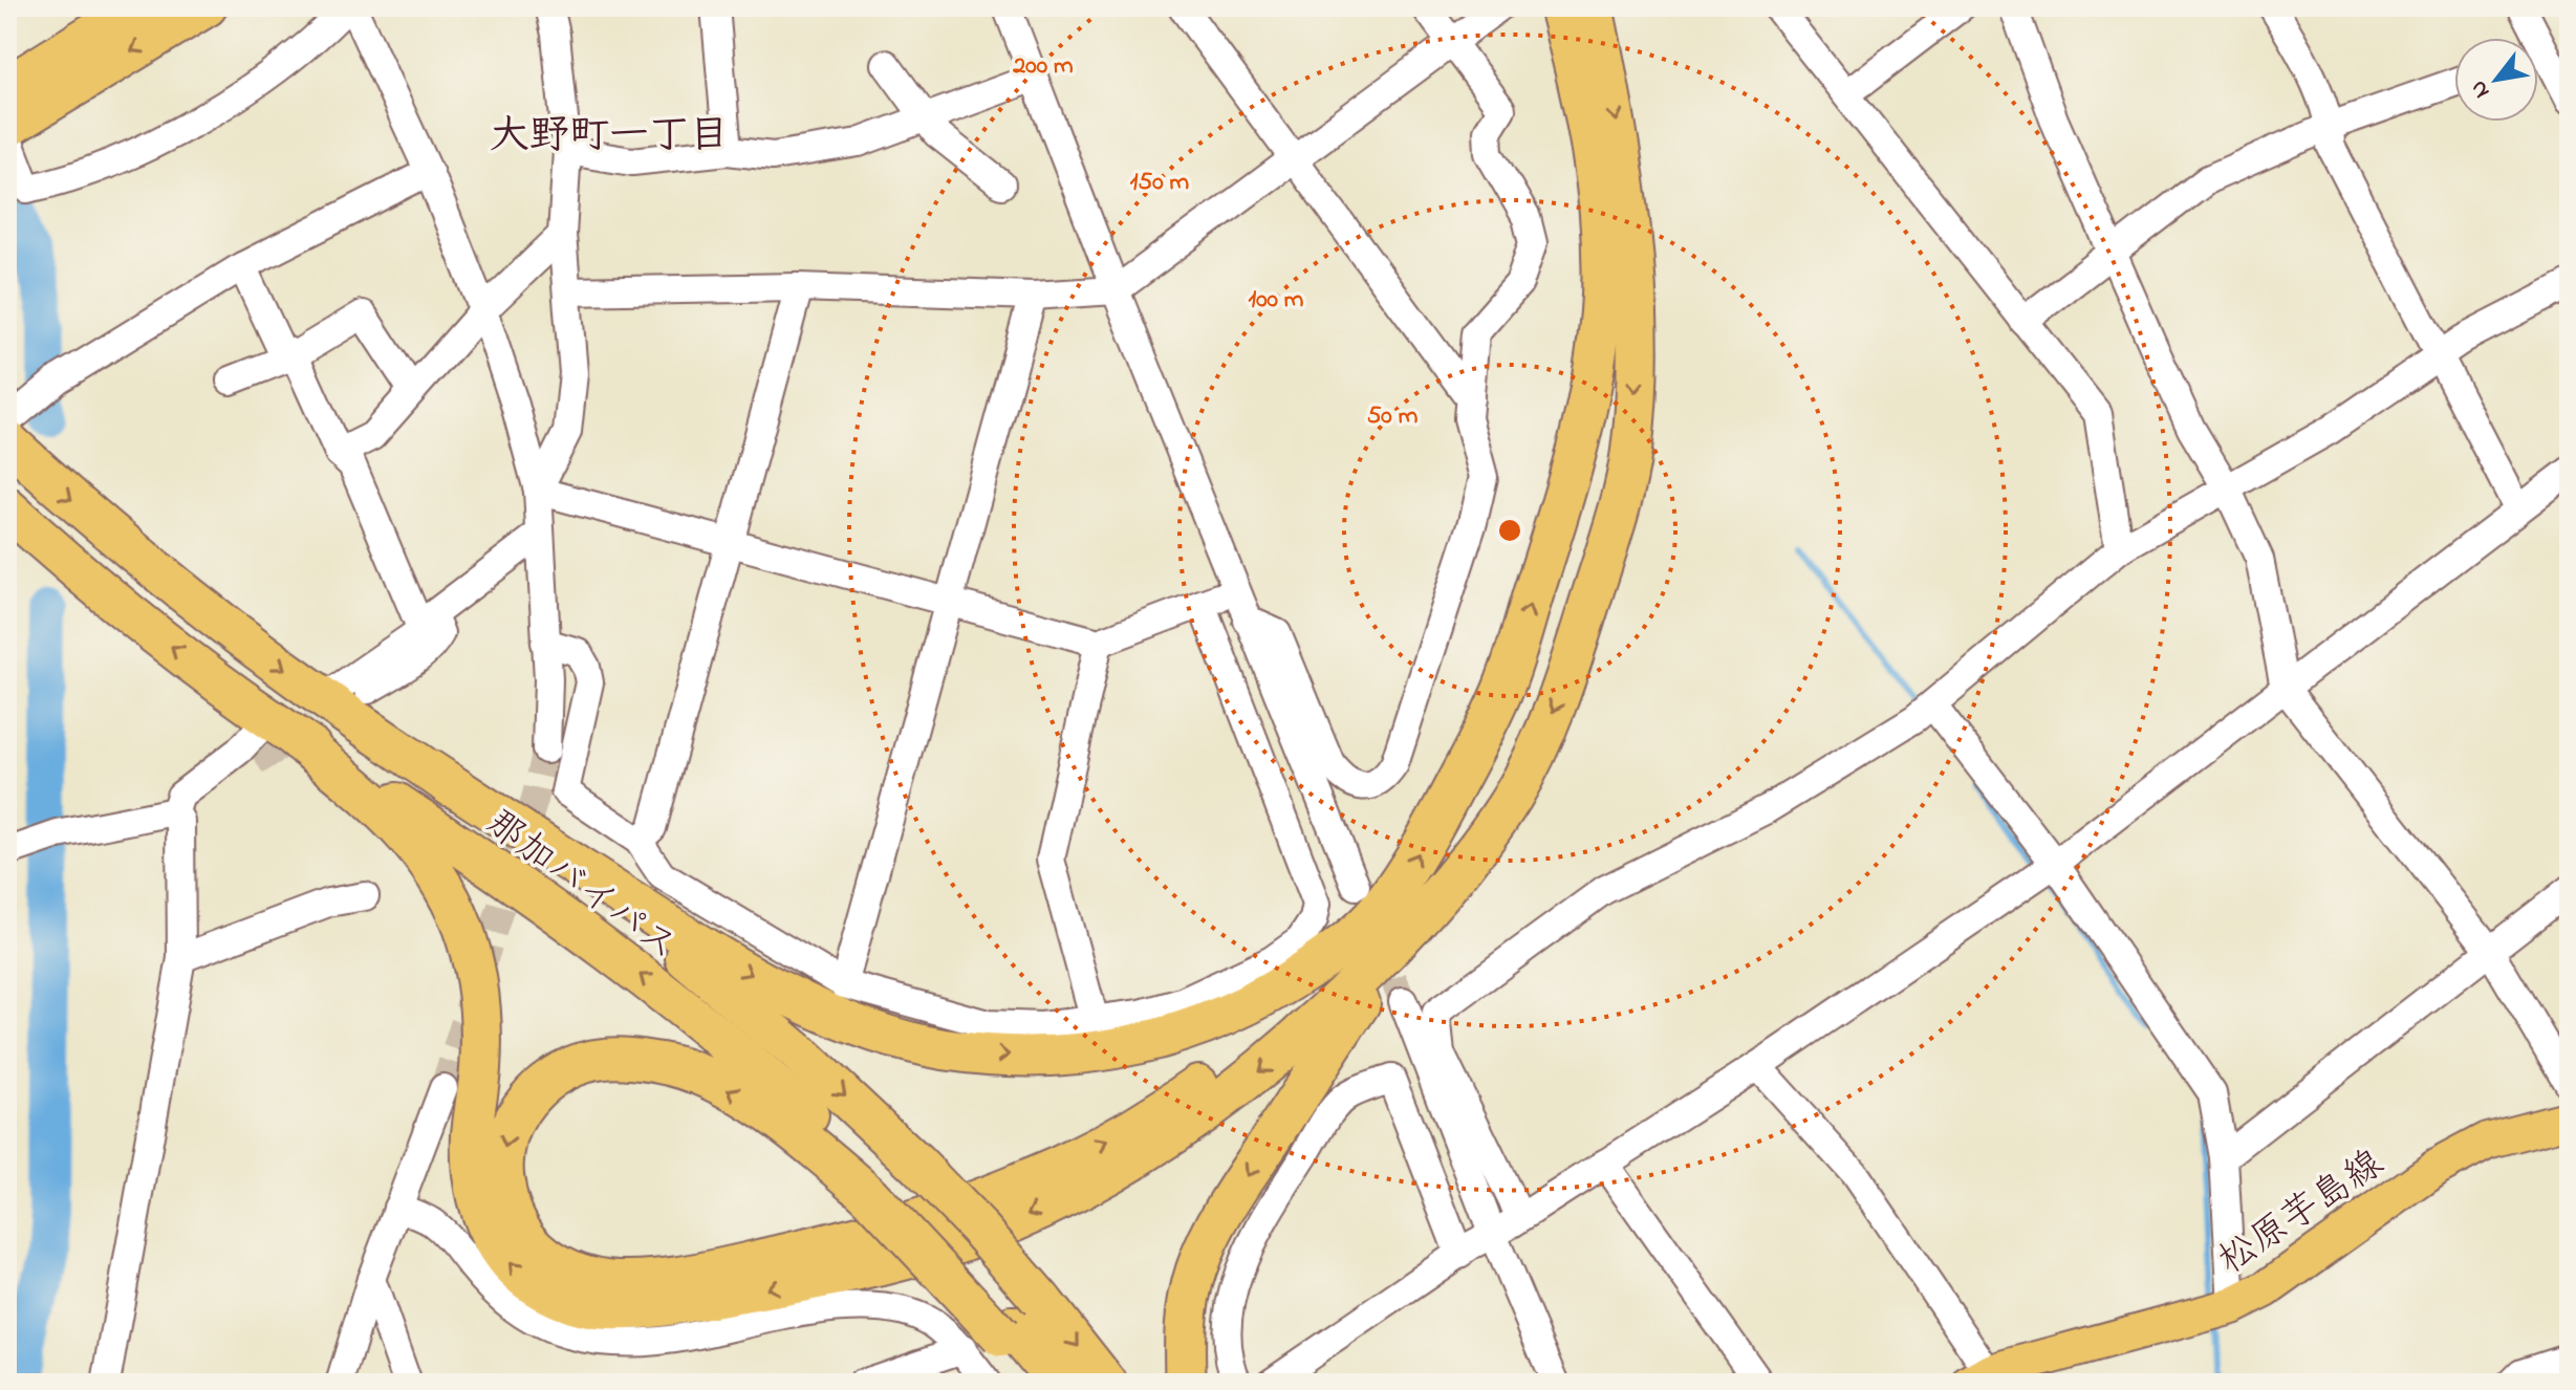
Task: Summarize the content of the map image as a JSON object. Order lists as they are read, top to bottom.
{
  "streets": {
    "highway": ["那加バイパス"],
    "main road": ["松原芋島線"]
  },
  "districts": ["大野町一丁目"],
  "north": "bottom left",
  "rings": [
    "200 m",
    "150 m",
    "100 m",
    "50 m"
  ]
}
